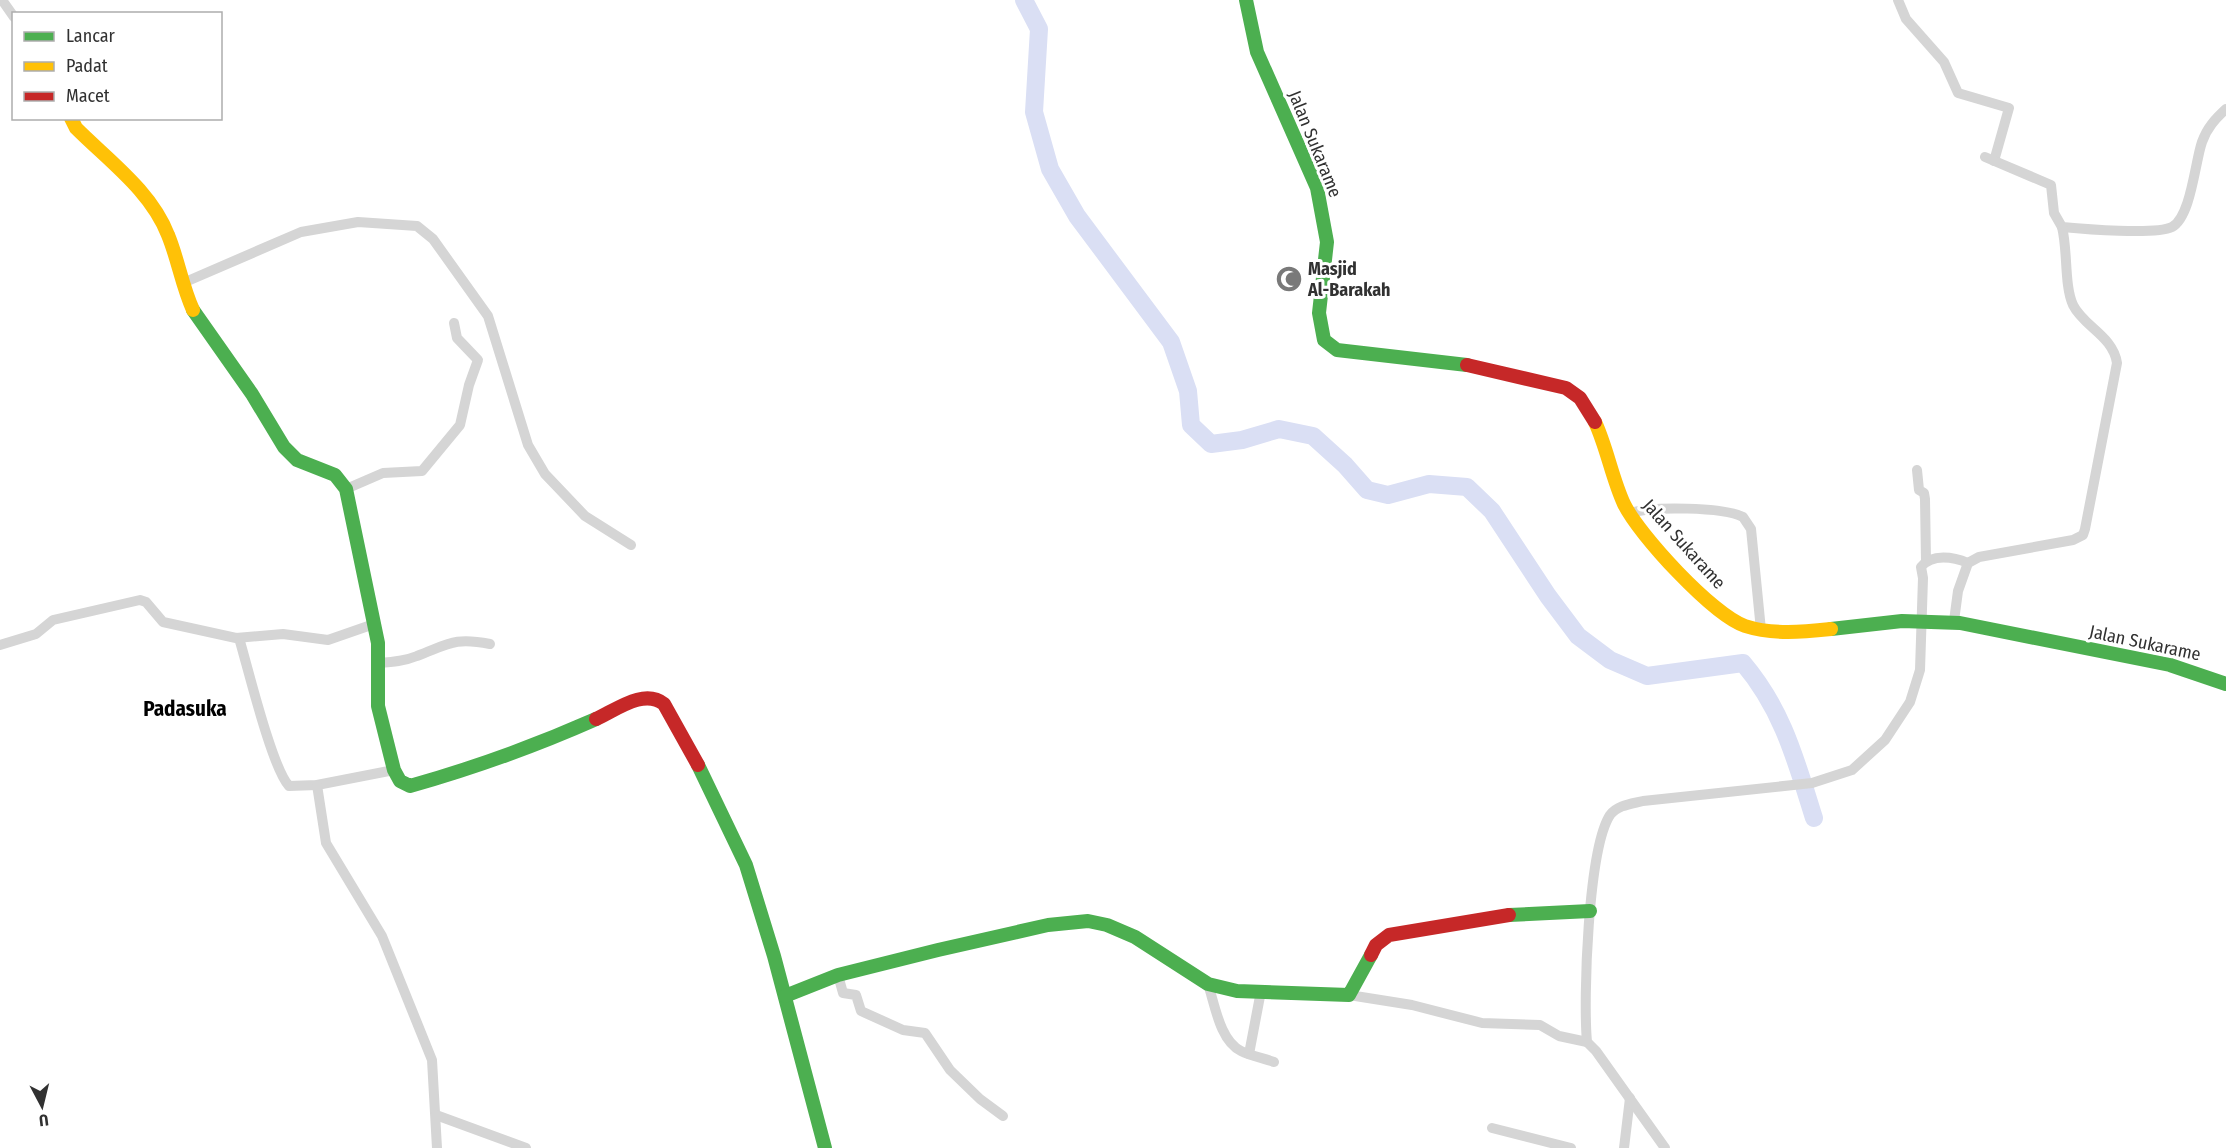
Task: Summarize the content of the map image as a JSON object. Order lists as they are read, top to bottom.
{
  "streets": {
    "street": ["Jalan Sukarame"]
  },
  "districts": ["Padasuka"],
  "places": {
    "mosque": ["Masjid Al-Barakah"]
  },
  "legend": ["Lancar", "Padat", "Macet"],
  "north": "bottom"
}
